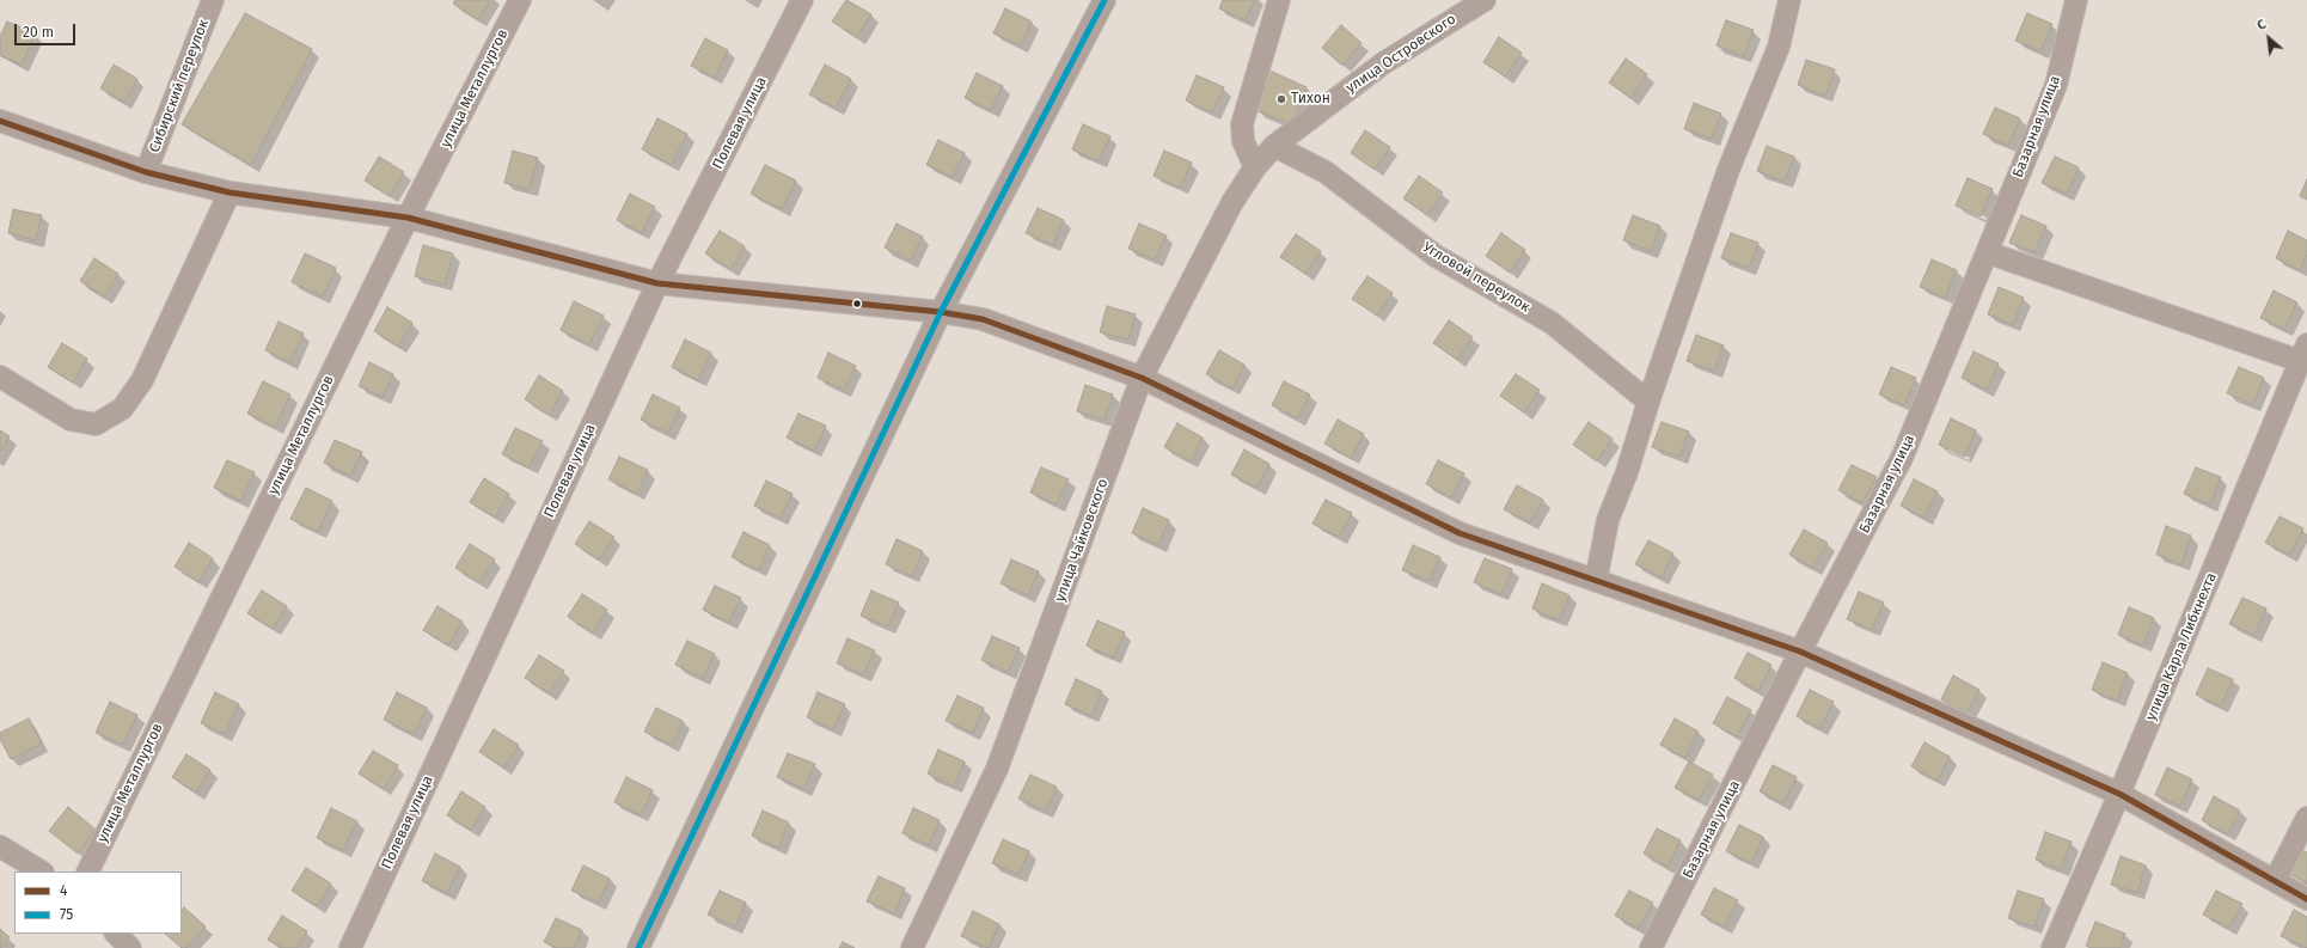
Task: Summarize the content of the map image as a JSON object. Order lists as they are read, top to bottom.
{
  "streets": {
    "street": [
      "улица Островского",
      "Сибирский переулок",
      "улица Металлургов",
      "Полевая улица",
      "Базарная улица",
      "Угловой переулок",
      "улица Чайковского",
      "улица Карла Либкнехта"
    ]
  },
  "crossings": [
    ["улица Островского", "Угловой переулок"],
    ["улица Островского", "улица Чайковского"],
    ["Угловой переулок", "улица Чайковского"]
  ],
  "places": ["Тихон"],
  "lines": ["transit line 75", "transit line 4"],
  "legend": ["4", "75"],
  "scale_bar": "20 m",
  "north": "top left"
}
